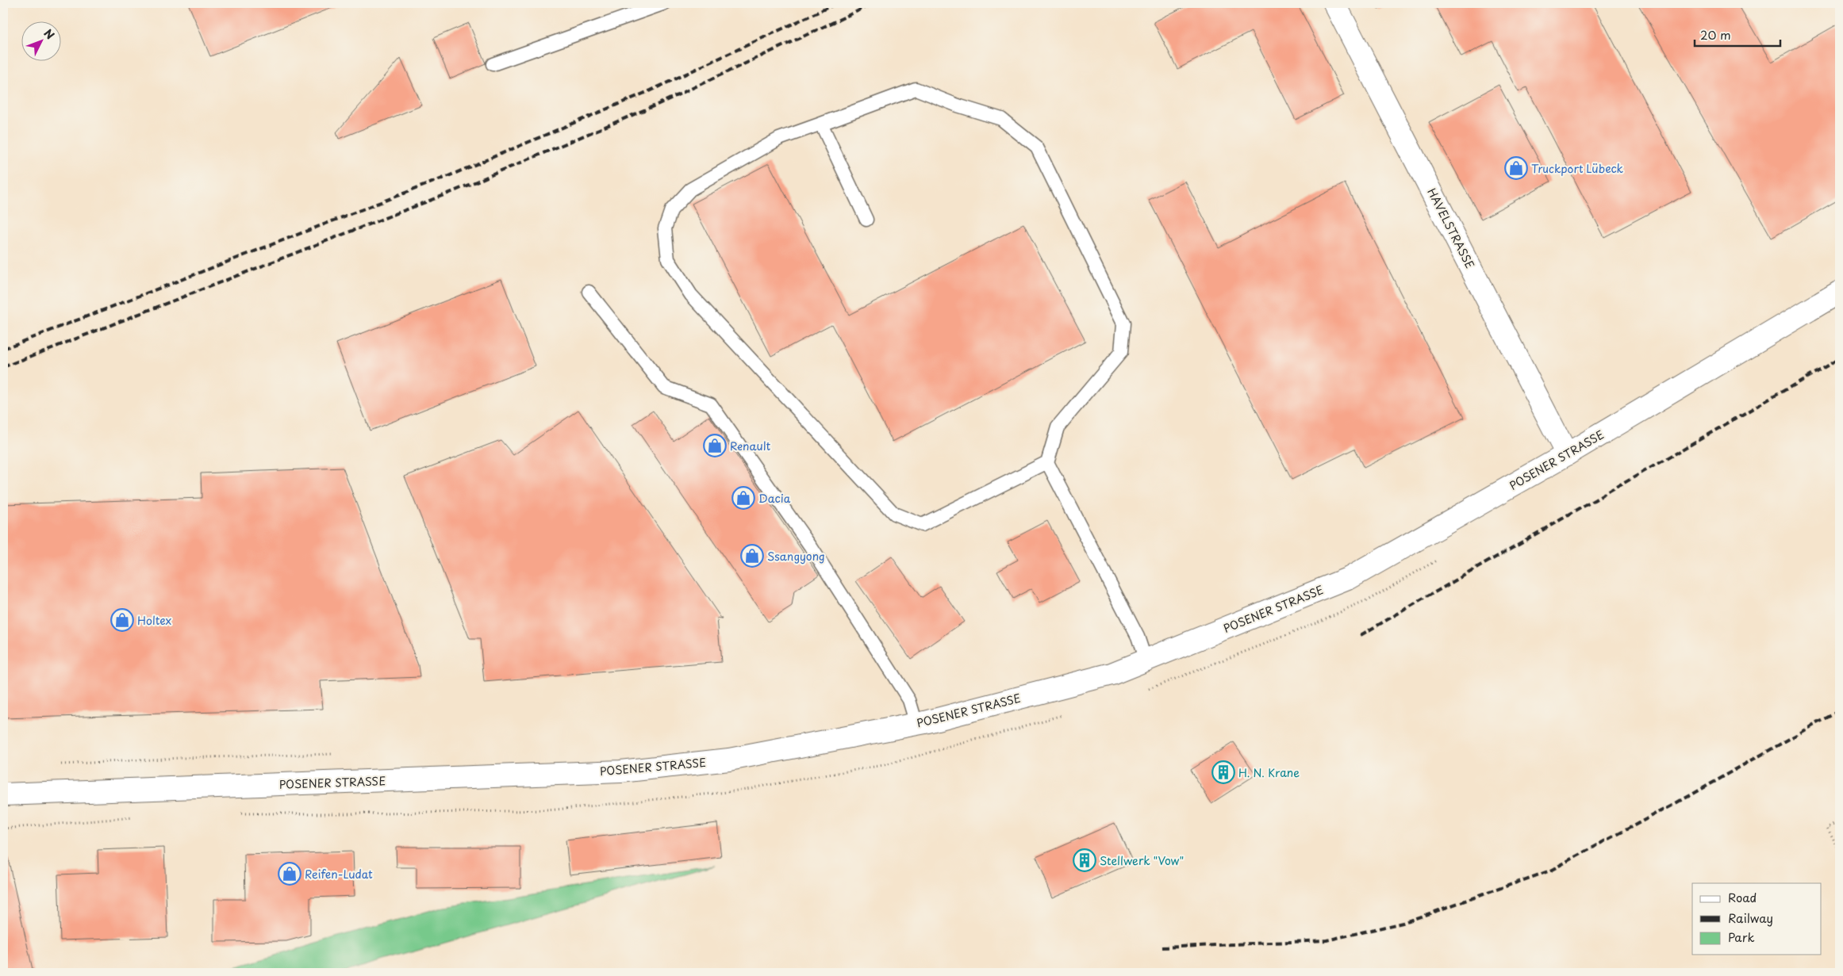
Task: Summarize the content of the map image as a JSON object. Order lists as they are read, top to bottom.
{
  "streets": {
    "street": ["HAVELSTRASSE", "POSENER STRASSE"]
  },
  "crossings": [
    ["HAVELSTRASSE", "POSENER STRASSE"]
  ],
  "places": {
    "shop": [
      "Truckport Lübeck",
      "Renault",
      "Dacia",
      "Ssangyong",
      "Holtex",
      "Reifen-Ludat"
    ],
    "building": ["H. N. Krane", "Stellwerk \"Vow\""]
  },
  "legend": ["Road", "Railway", "Park"],
  "scale_bar": "20 m",
  "north": "top right"
}
